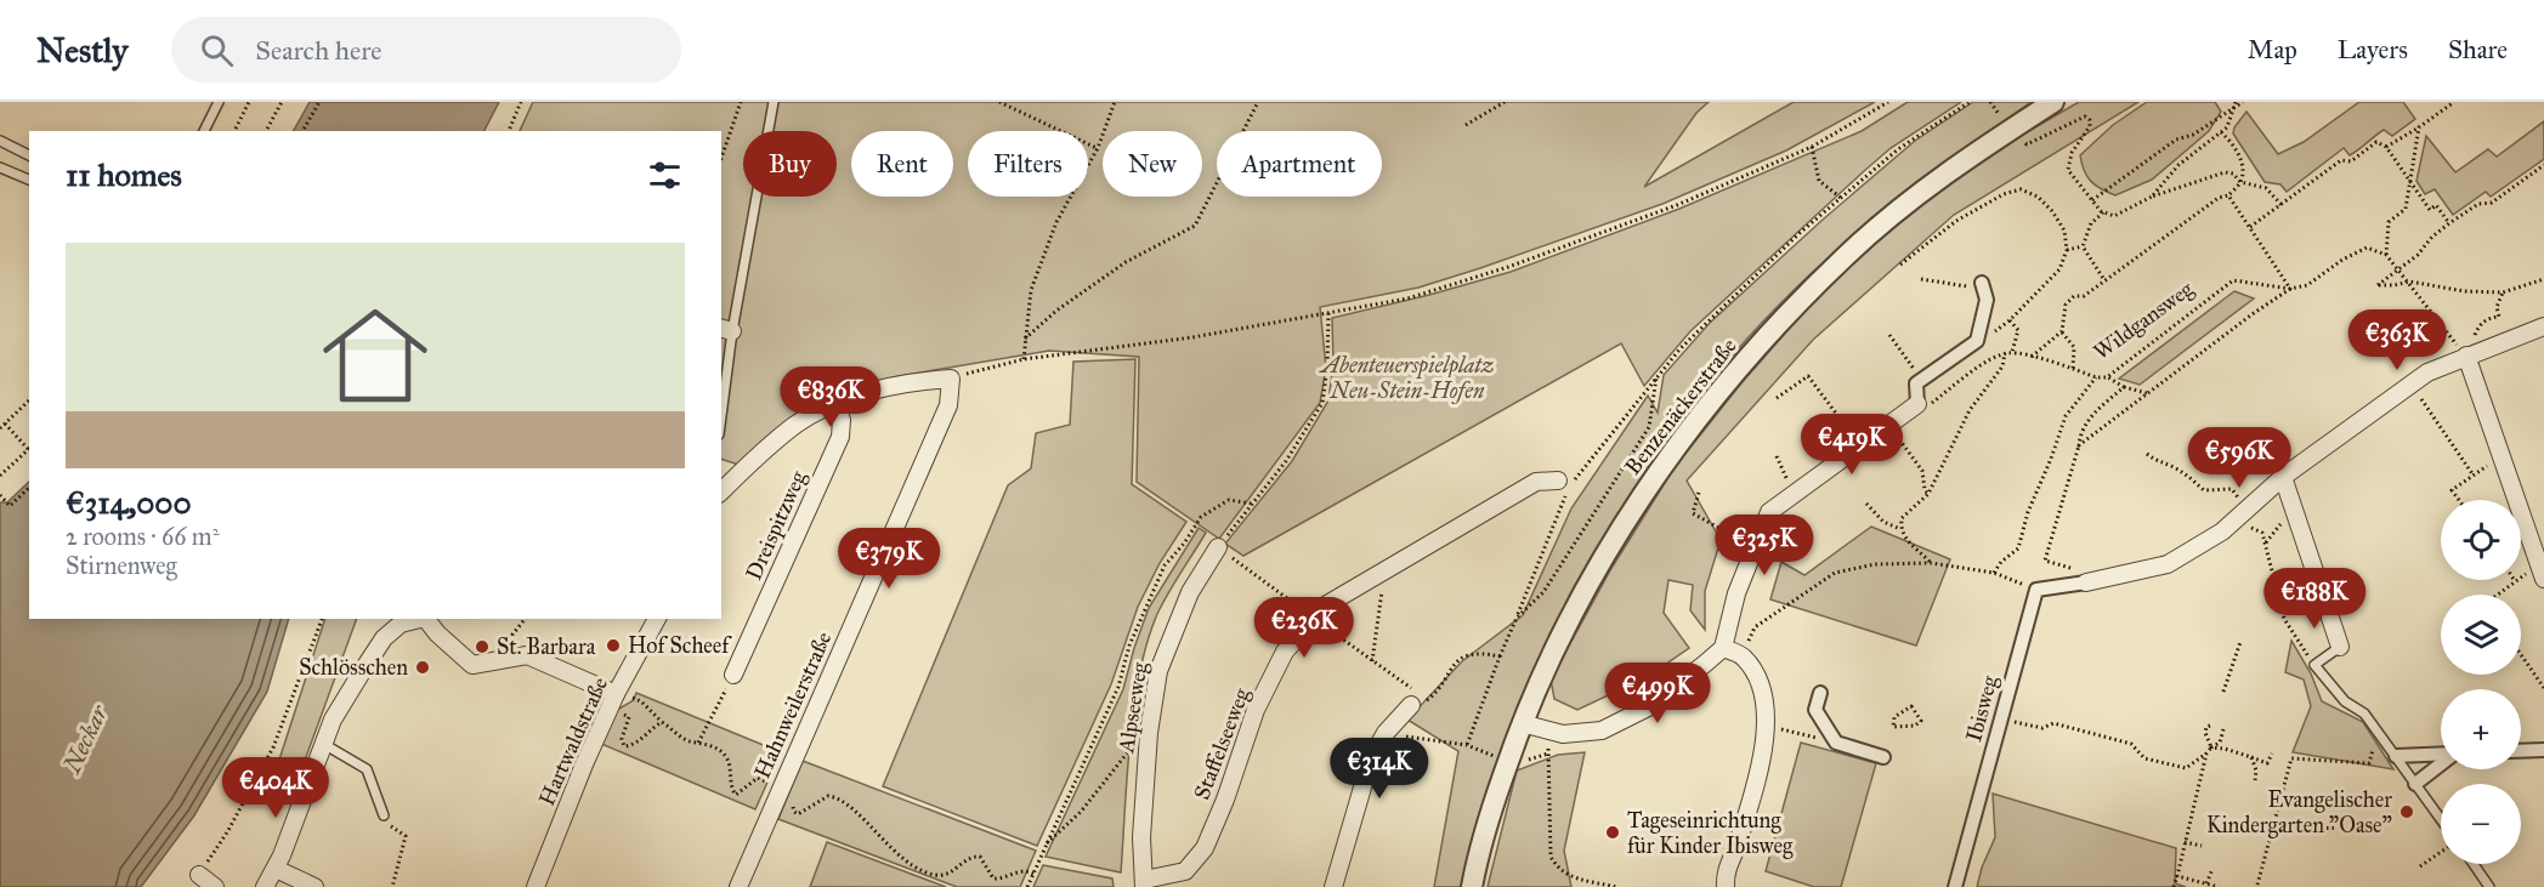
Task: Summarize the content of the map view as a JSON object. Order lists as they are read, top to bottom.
{
  "streets": {
    "street": [
      "Benzenäckerstraße",
      "Dreispitzweg",
      "Hahnweilerstraße",
      "Alpseeweg",
      "Ibisweg",
      "Hartwaldstraße",
      "Staffelseeweg"
    ],
    "path": ["Wildgansweg"]
  },
  "crossings": [
    ["Alpseeweg", "Staffelseeweg"]
  ],
  "water": ["Neckar"],
  "parks": ["Abenteuerspielplatz Neu-Stein-Hofen"],
  "places": [
    "Hof Scheef",
    "St. Barbara",
    "Schlösschen",
    "Evangelischer Kindergarten \"Oase\"",
    "Tageseinrichtung für Kinder Ibisweg"
  ],
  "page": {
    "header": "Nestly",
    "search": "Search here",
    "nav": ["Map", "Layers", "Share"],
    "chip": [
      "Buy",
      "Rent",
      "Filters",
      "New",
      "Apartment"
    ],
    "heading": "11 homes",
    "list": [
      {
        "name": "€314,000",
        "note": "2 rooms · 66 m² · Stirnenweg"
      }
    ],
    "price": [
      "€363K",
      "€836K",
      "€419K",
      "€596K",
      "€325K",
      "€379K",
      "€188K",
      "€236K",
      "€499K",
      "€314K",
      "€404K"
    ],
    "map_buttons": ["+", "−"]
  }
}
